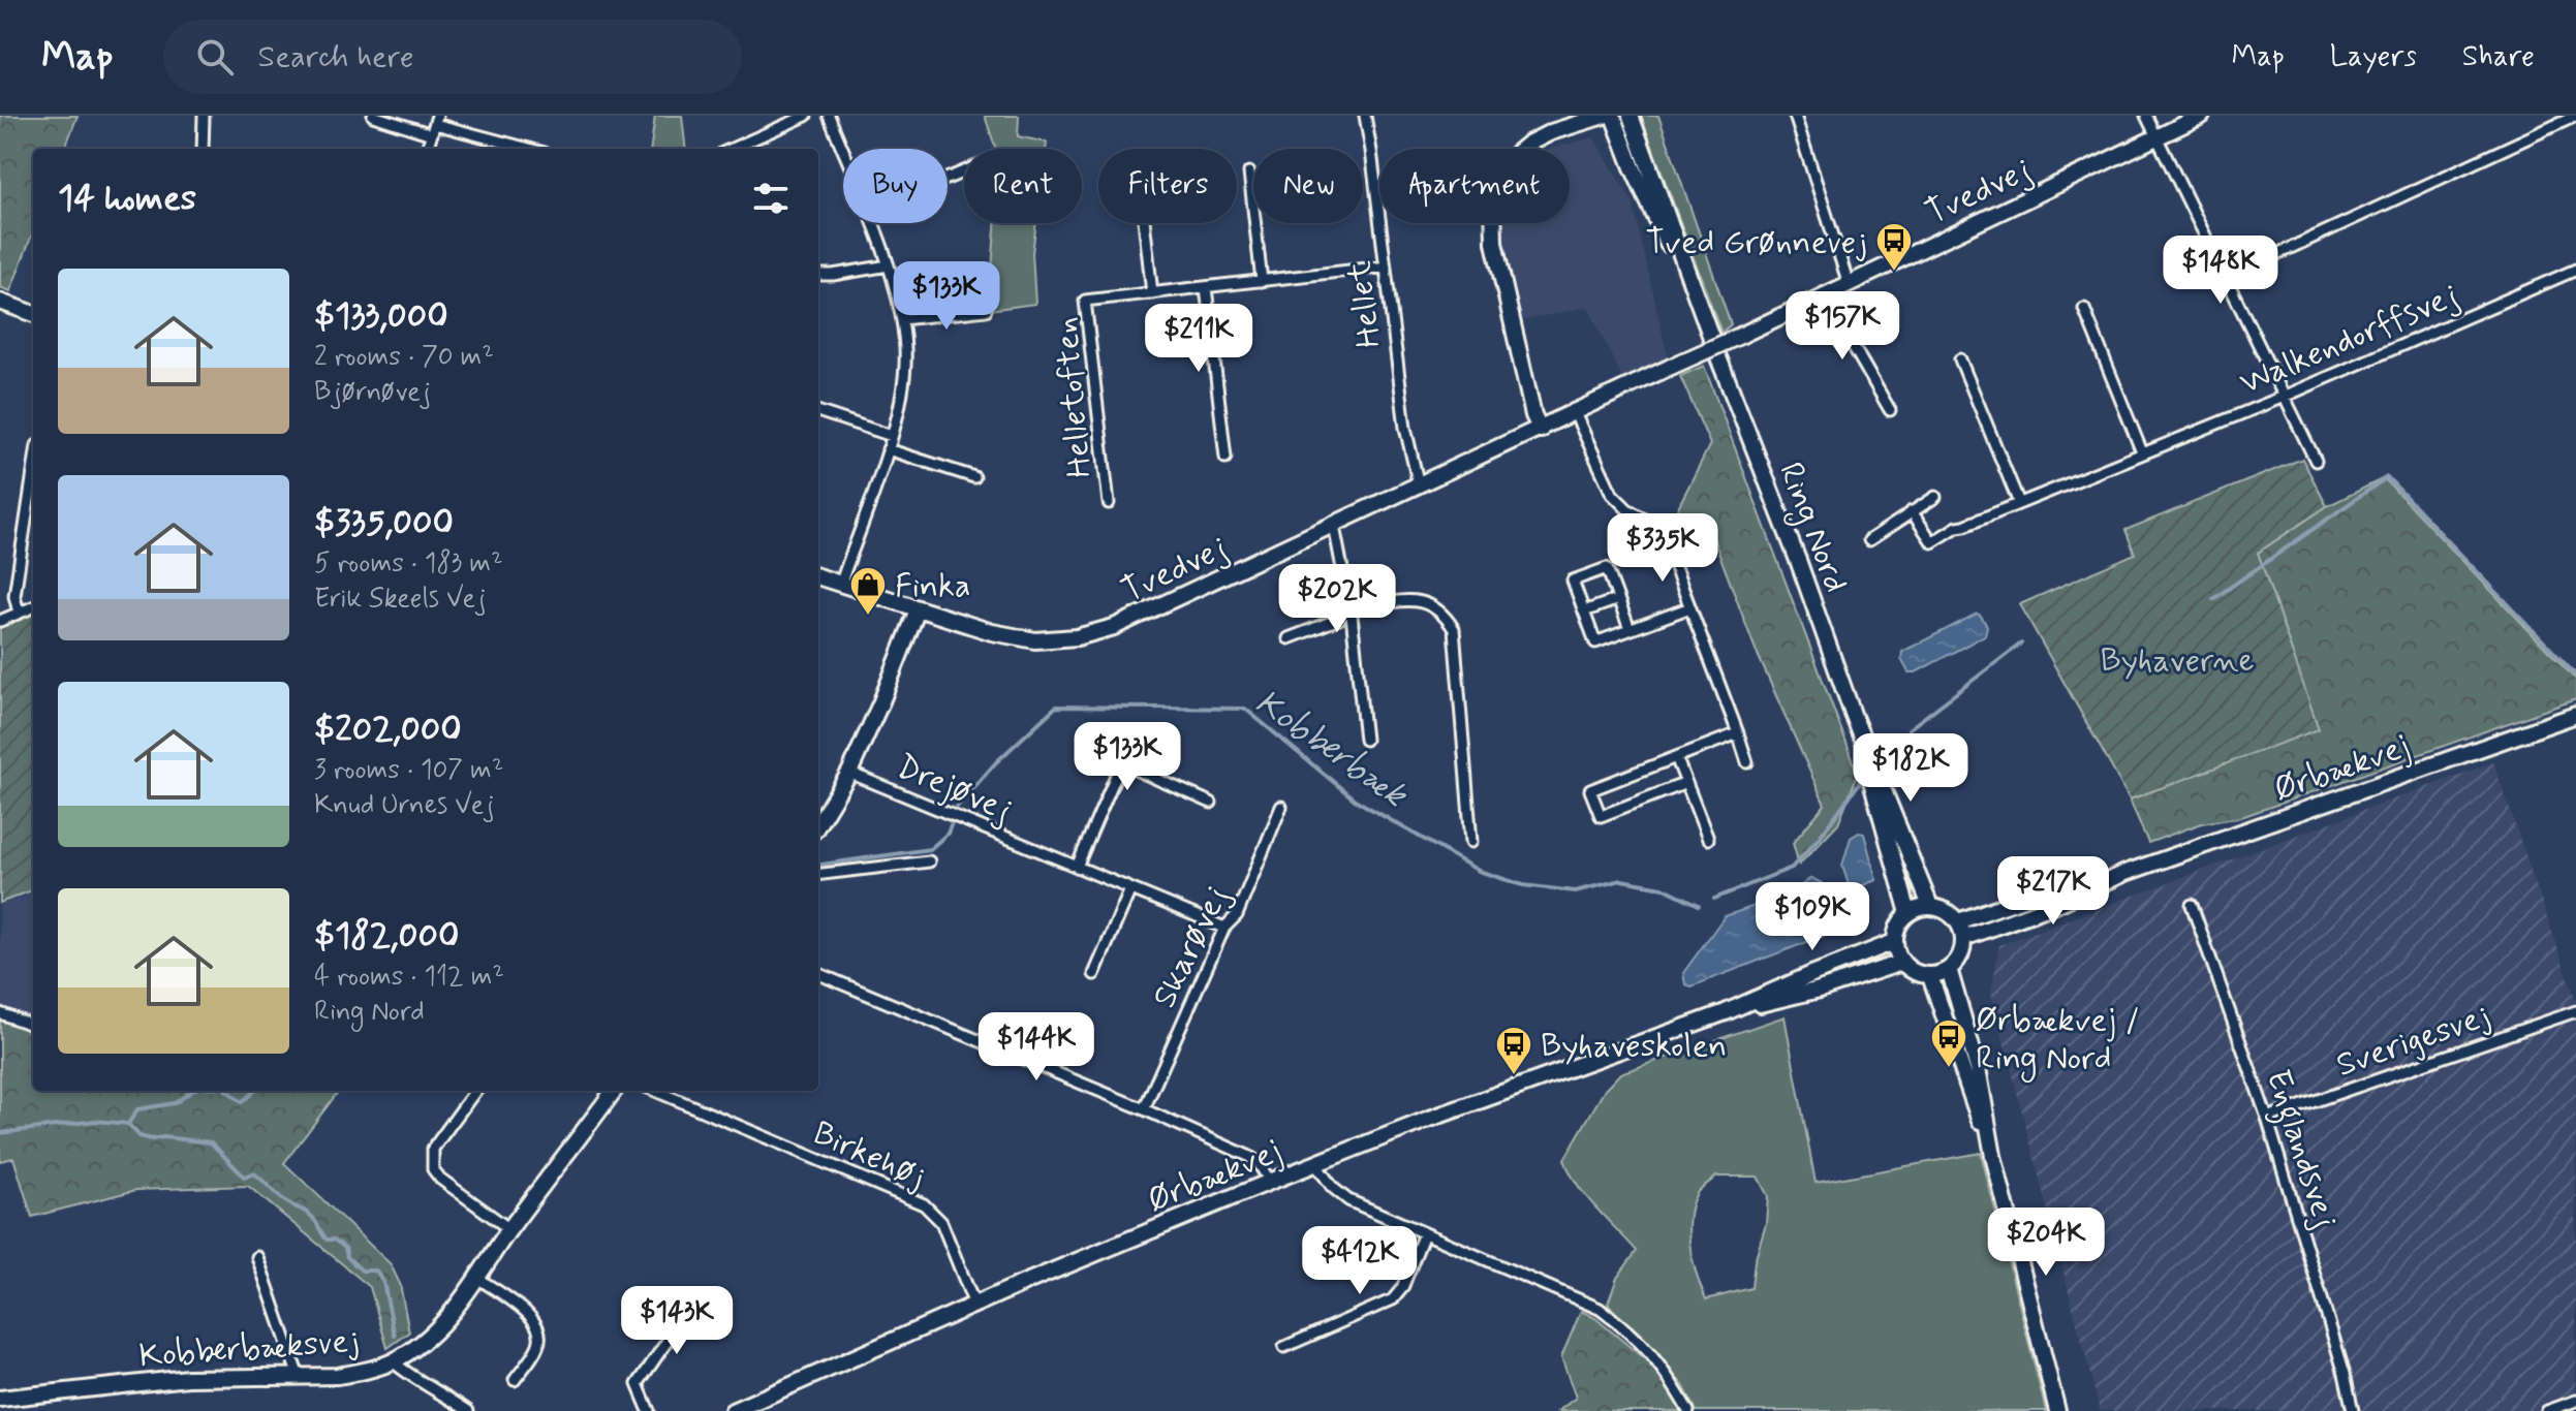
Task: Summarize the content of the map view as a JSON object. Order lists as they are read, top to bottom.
{
  "streets": {
    "street": [
      "Tvedvej",
      "Hellet",
      "Walkendorffsvej",
      "Helletoften",
      "Ring Nord",
      "Ørbækvej",
      "Drejøvej",
      "Skarøvej",
      "Sverigesvej",
      "Englandsvej",
      "Birkehøj",
      "Kobberbæksvej"
    ]
  },
  "crossings": [
    ["Tvedvej", "Hellet"],
    ["Hellet", "Helletoften"],
    ["Ring Nord", "Ørbækvej"],
    ["Ørbækvej", "Birkehøj"],
    ["Drejøvej", "Skarøvej"],
    ["Sverigesvej", "Englandsvej"]
  ],
  "water": ["Kobberbæk"],
  "parks": ["Byhaverne"],
  "places": {
    "bus stop": ["Tved Grønnevej", "Ørbækvej / Ring Nord", "Byhaveskolen"],
    "shop": ["Finka"]
  },
  "page": {
    "header": "Map",
    "search": "Search here",
    "nav": ["Map", "Layers", "Share"],
    "chip": [
      "Buy",
      "Rent",
      "Filters",
      "New",
      "Apartment"
    ],
    "heading": "14 homes",
    "price": [
      "$148K",
      "$133K",
      "$157K",
      "$211K",
      "$335K",
      "$202K",
      "$133K",
      "$182K",
      "$217K",
      "$109K",
      "$144K",
      "$204K",
      "$412K",
      "$143K"
    ],
    "list": [
      {
        "name": "$133,000",
        "note": "2 rooms · 70 m² · Bjørnøvej"
      },
      {
        "name": "$335,000",
        "note": "5 rooms · 183 m² · Erik Skeels Vej"
      },
      {
        "name": "$202,000",
        "note": "3 rooms · 107 m² · Knud Urnes Vej"
      },
      {
        "name": "$182,000",
        "note": "4 rooms · 112 m² · Ring Nord"
      }
    ]
  }
}
